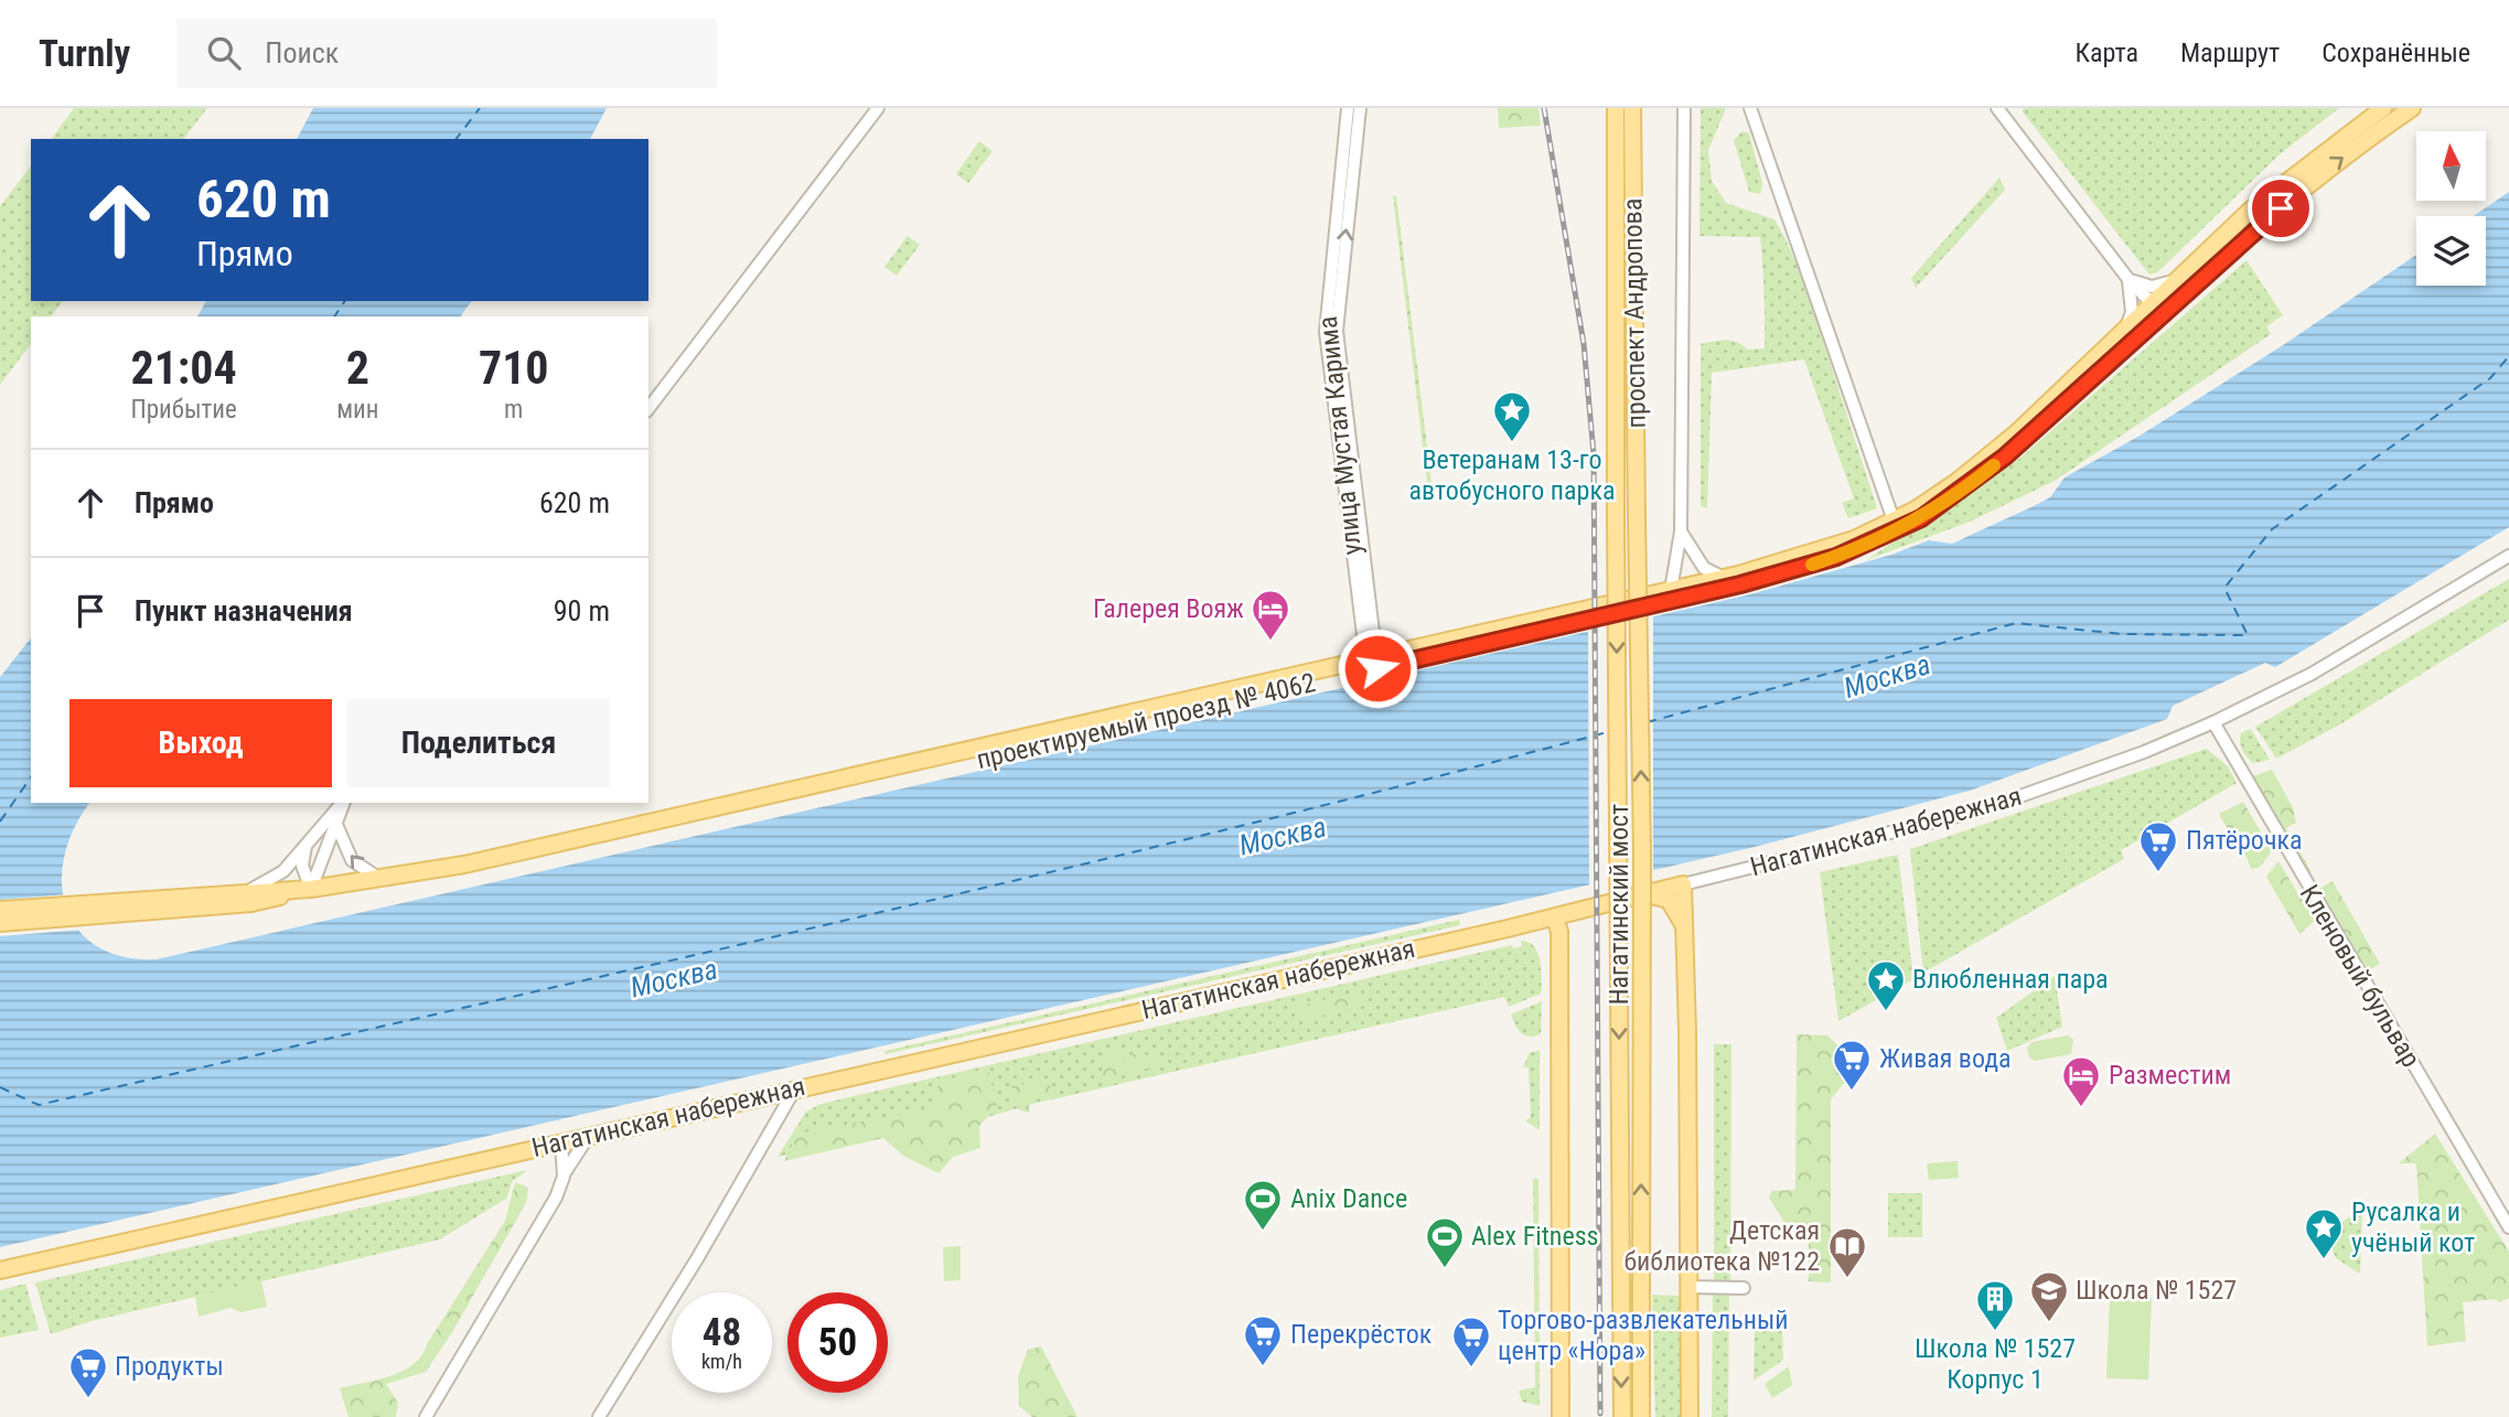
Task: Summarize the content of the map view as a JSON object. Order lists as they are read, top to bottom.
{
  "streets": {
    "main road": [
      "проспект Андропова",
      "проектируемый проезд № 4062",
      "Нагатинская набережная",
      "Нагатинский мост"
    ],
    "street": ["улица Мустая Карима", "Кленовый бульвар"]
  },
  "crossings": [
    ["проспект Андропова", "Нагатинский мост"],
    ["улица Мустая Карима", "проектируемый проезд № 4062"],
    ["Нагатинская набережная", "Кленовый бульвар"]
  ],
  "water": ["Москва"],
  "places": {
    "place": ["Ветеранам 13-го автобусного парка", "Влюбленная пара", "Русалка и учёный кот"],
    "hotel": ["Галерея Вояж", "Разместим"],
    "supermarket": [
      "Пятёрочка",
      "Живая вода",
      "Перекрёсток",
      "Торгово-развлекательный центр «Нора»",
      "Продукты"
    ],
    "sports": ["Anix Dance", "Alex Fitness"],
    "library": ["Детская библиотека №122"],
    "school or university": ["Школа № 1527"],
    "building": ["Школа № 1527 Корпус 1"]
  },
  "north": "top",
  "page": {
    "header": "Turnly",
    "search": "Поиск",
    "nav": ["Карта", "Маршрут", "Сохранённые"],
    "turn": ["620 m", "Прямо"],
    "eta": [
      "21:04",
      "Прибытие",
      "2",
      "мин",
      "710",
      "m"
    ],
    "list": [
      {
        "name": "Прямо",
        "value": "620 m"
      },
      {
        "name": "Пункт назначения",
        "value": "90 m"
      }
    ],
    "buttons": ["Выход", "Поделиться"],
    "speed": "48 km/h",
    "limit": "50"
  }
}
